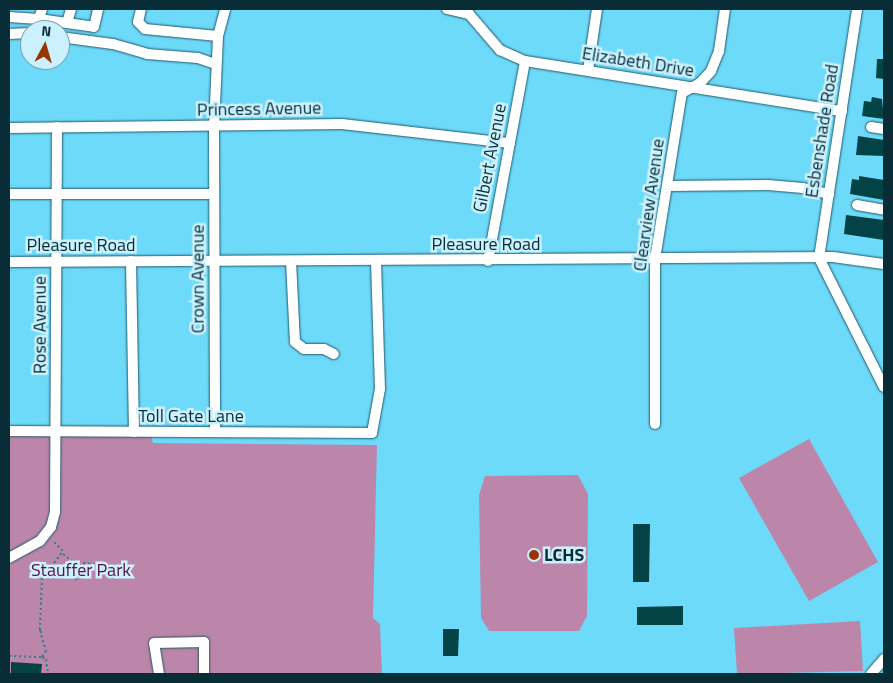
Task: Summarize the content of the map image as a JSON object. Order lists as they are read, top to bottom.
{
  "streets": {
    "street": [
      "Elizabeth Drive",
      "Princess Avenue",
      "Esbenshade Road",
      "Gilbert Avenue",
      "Clearview Avenue",
      "Pleasure Road",
      "Crown Avenue",
      "Rose Avenue",
      "Toll Gate Lane"
    ]
  },
  "crossings": [
    ["Elizabeth Drive", "Esbenshade Road"],
    ["Elizabeth Drive", "Gilbert Avenue"],
    ["Elizabeth Drive", "Clearview Avenue"],
    ["Princess Avenue", "Gilbert Avenue"],
    ["Princess Avenue", "Crown Avenue"],
    ["Princess Avenue", "Rose Avenue"],
    ["Esbenshade Road", "Pleasure Road"],
    ["Gilbert Avenue", "Pleasure Road"],
    ["Clearview Avenue", "Pleasure Road"],
    ["Pleasure Road", "Crown Avenue"],
    ["Pleasure Road", "Rose Avenue"],
    ["Pleasure Road", "Toll Gate Lane"],
    ["Crown Avenue", "Toll Gate Lane"],
    ["Rose Avenue", "Toll Gate Lane"]
  ],
  "parks": ["Stauffer Park"],
  "places": ["LCHS"],
  "north": "top"
}
